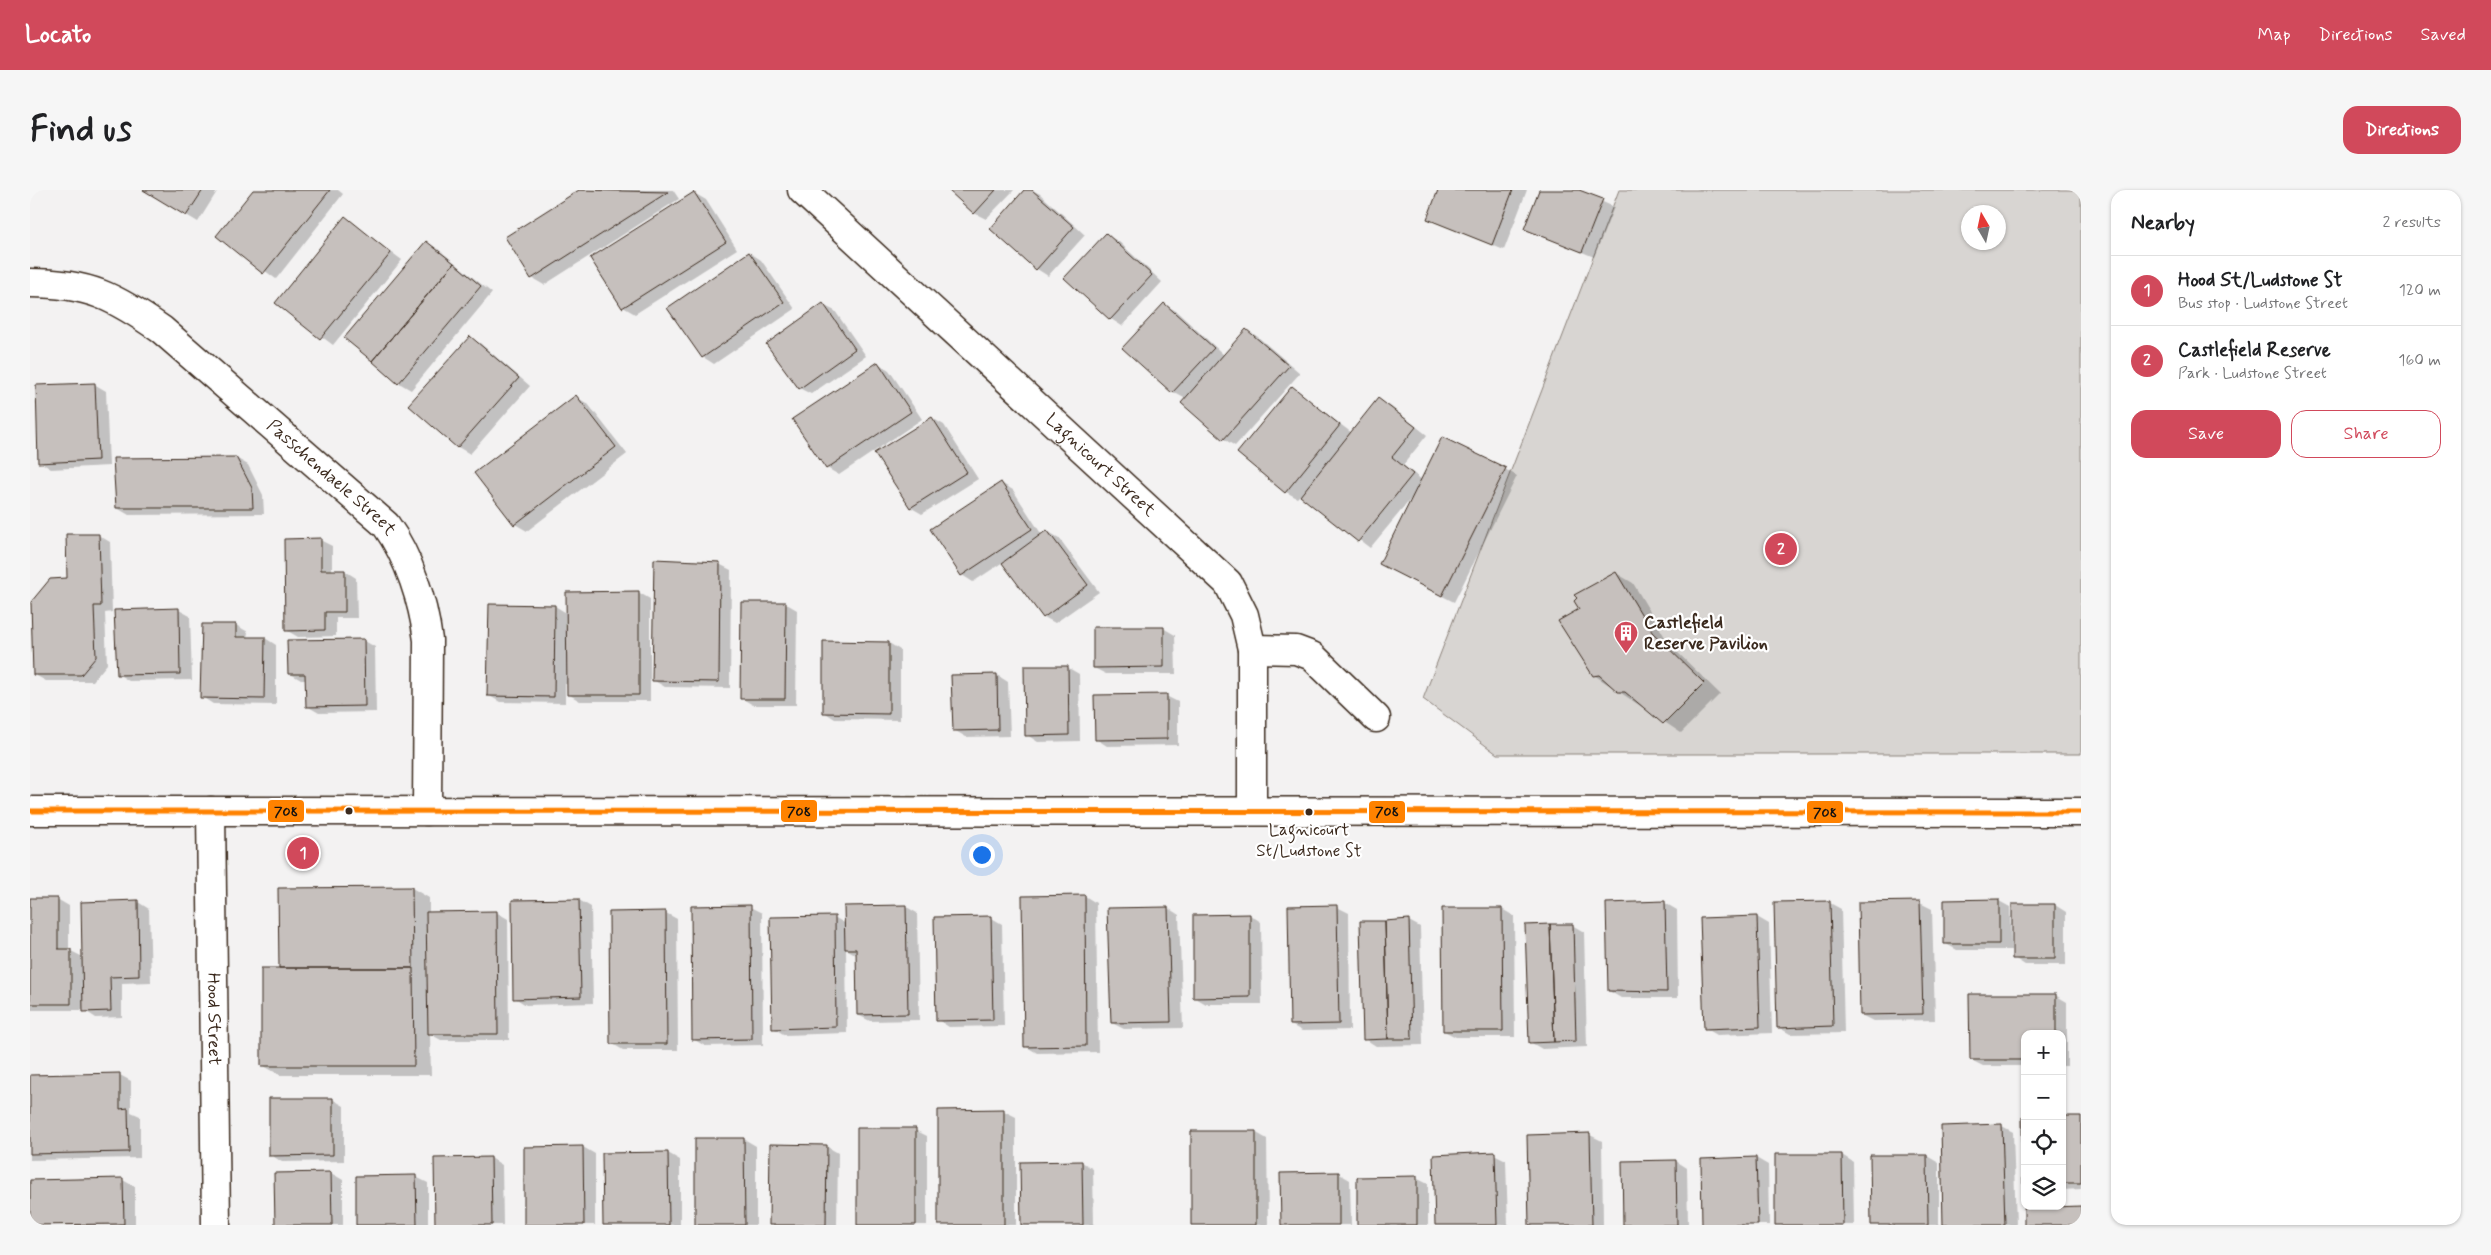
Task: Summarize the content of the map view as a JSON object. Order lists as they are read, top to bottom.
{
  "streets": {
    "street": ["Lagnicourt Street", "Passchendaele Street", "Hood Street"]
  },
  "places": {
    "building": ["Castlefield Reserve Pavilion"],
    "other": ["Lagnicourt St/Ludstone St"]
  },
  "lines": ["transit line 708"],
  "north": "top",
  "page": {
    "header": "Locato",
    "nav": ["Map", "Directions", "Saved"],
    "buttons": [
      "Directions",
      ["Save", "Share"]
    ],
    "title": "Find us",
    "heading": ["Nearby", "2 results"],
    "list": [
      {
        "mark": "1",
        "name": "Hood St/Ludstone St",
        "note": "Bus stop · Ludstone Street",
        "value": "120 m"
      },
      {
        "mark": "2",
        "name": "Castlefield Reserve",
        "note": "Park · Ludstone Street",
        "value": "160 m"
      }
    ],
    "pins": ["2", "1"],
    "map_buttons": ["+", "−"]
  }
}
